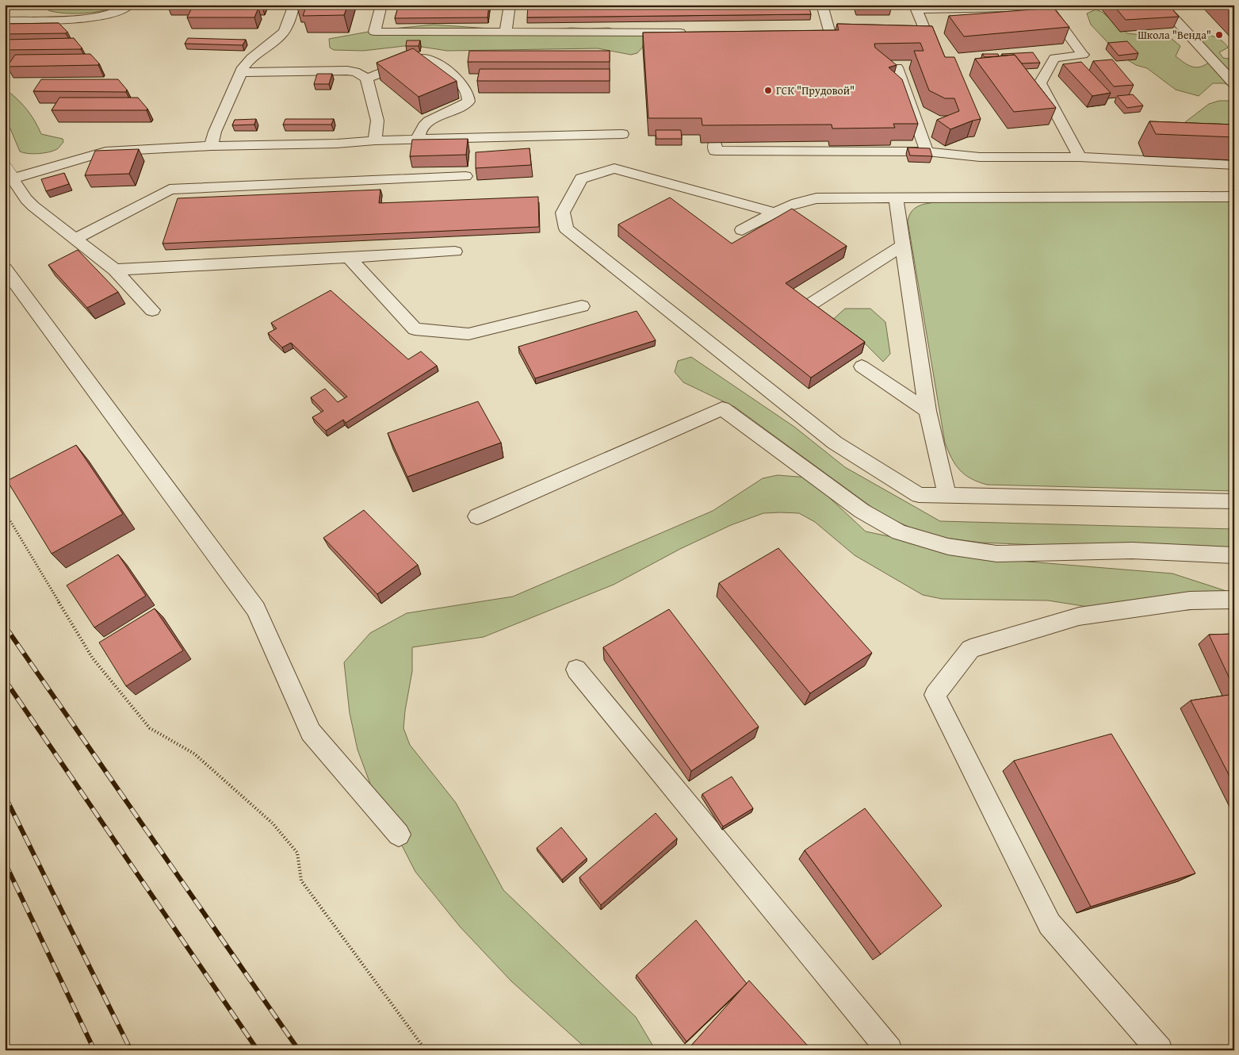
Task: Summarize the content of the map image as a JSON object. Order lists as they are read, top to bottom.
{
  "places": ["Школа \"Венда\"", "ГСК \"Прудовой\""]
}
